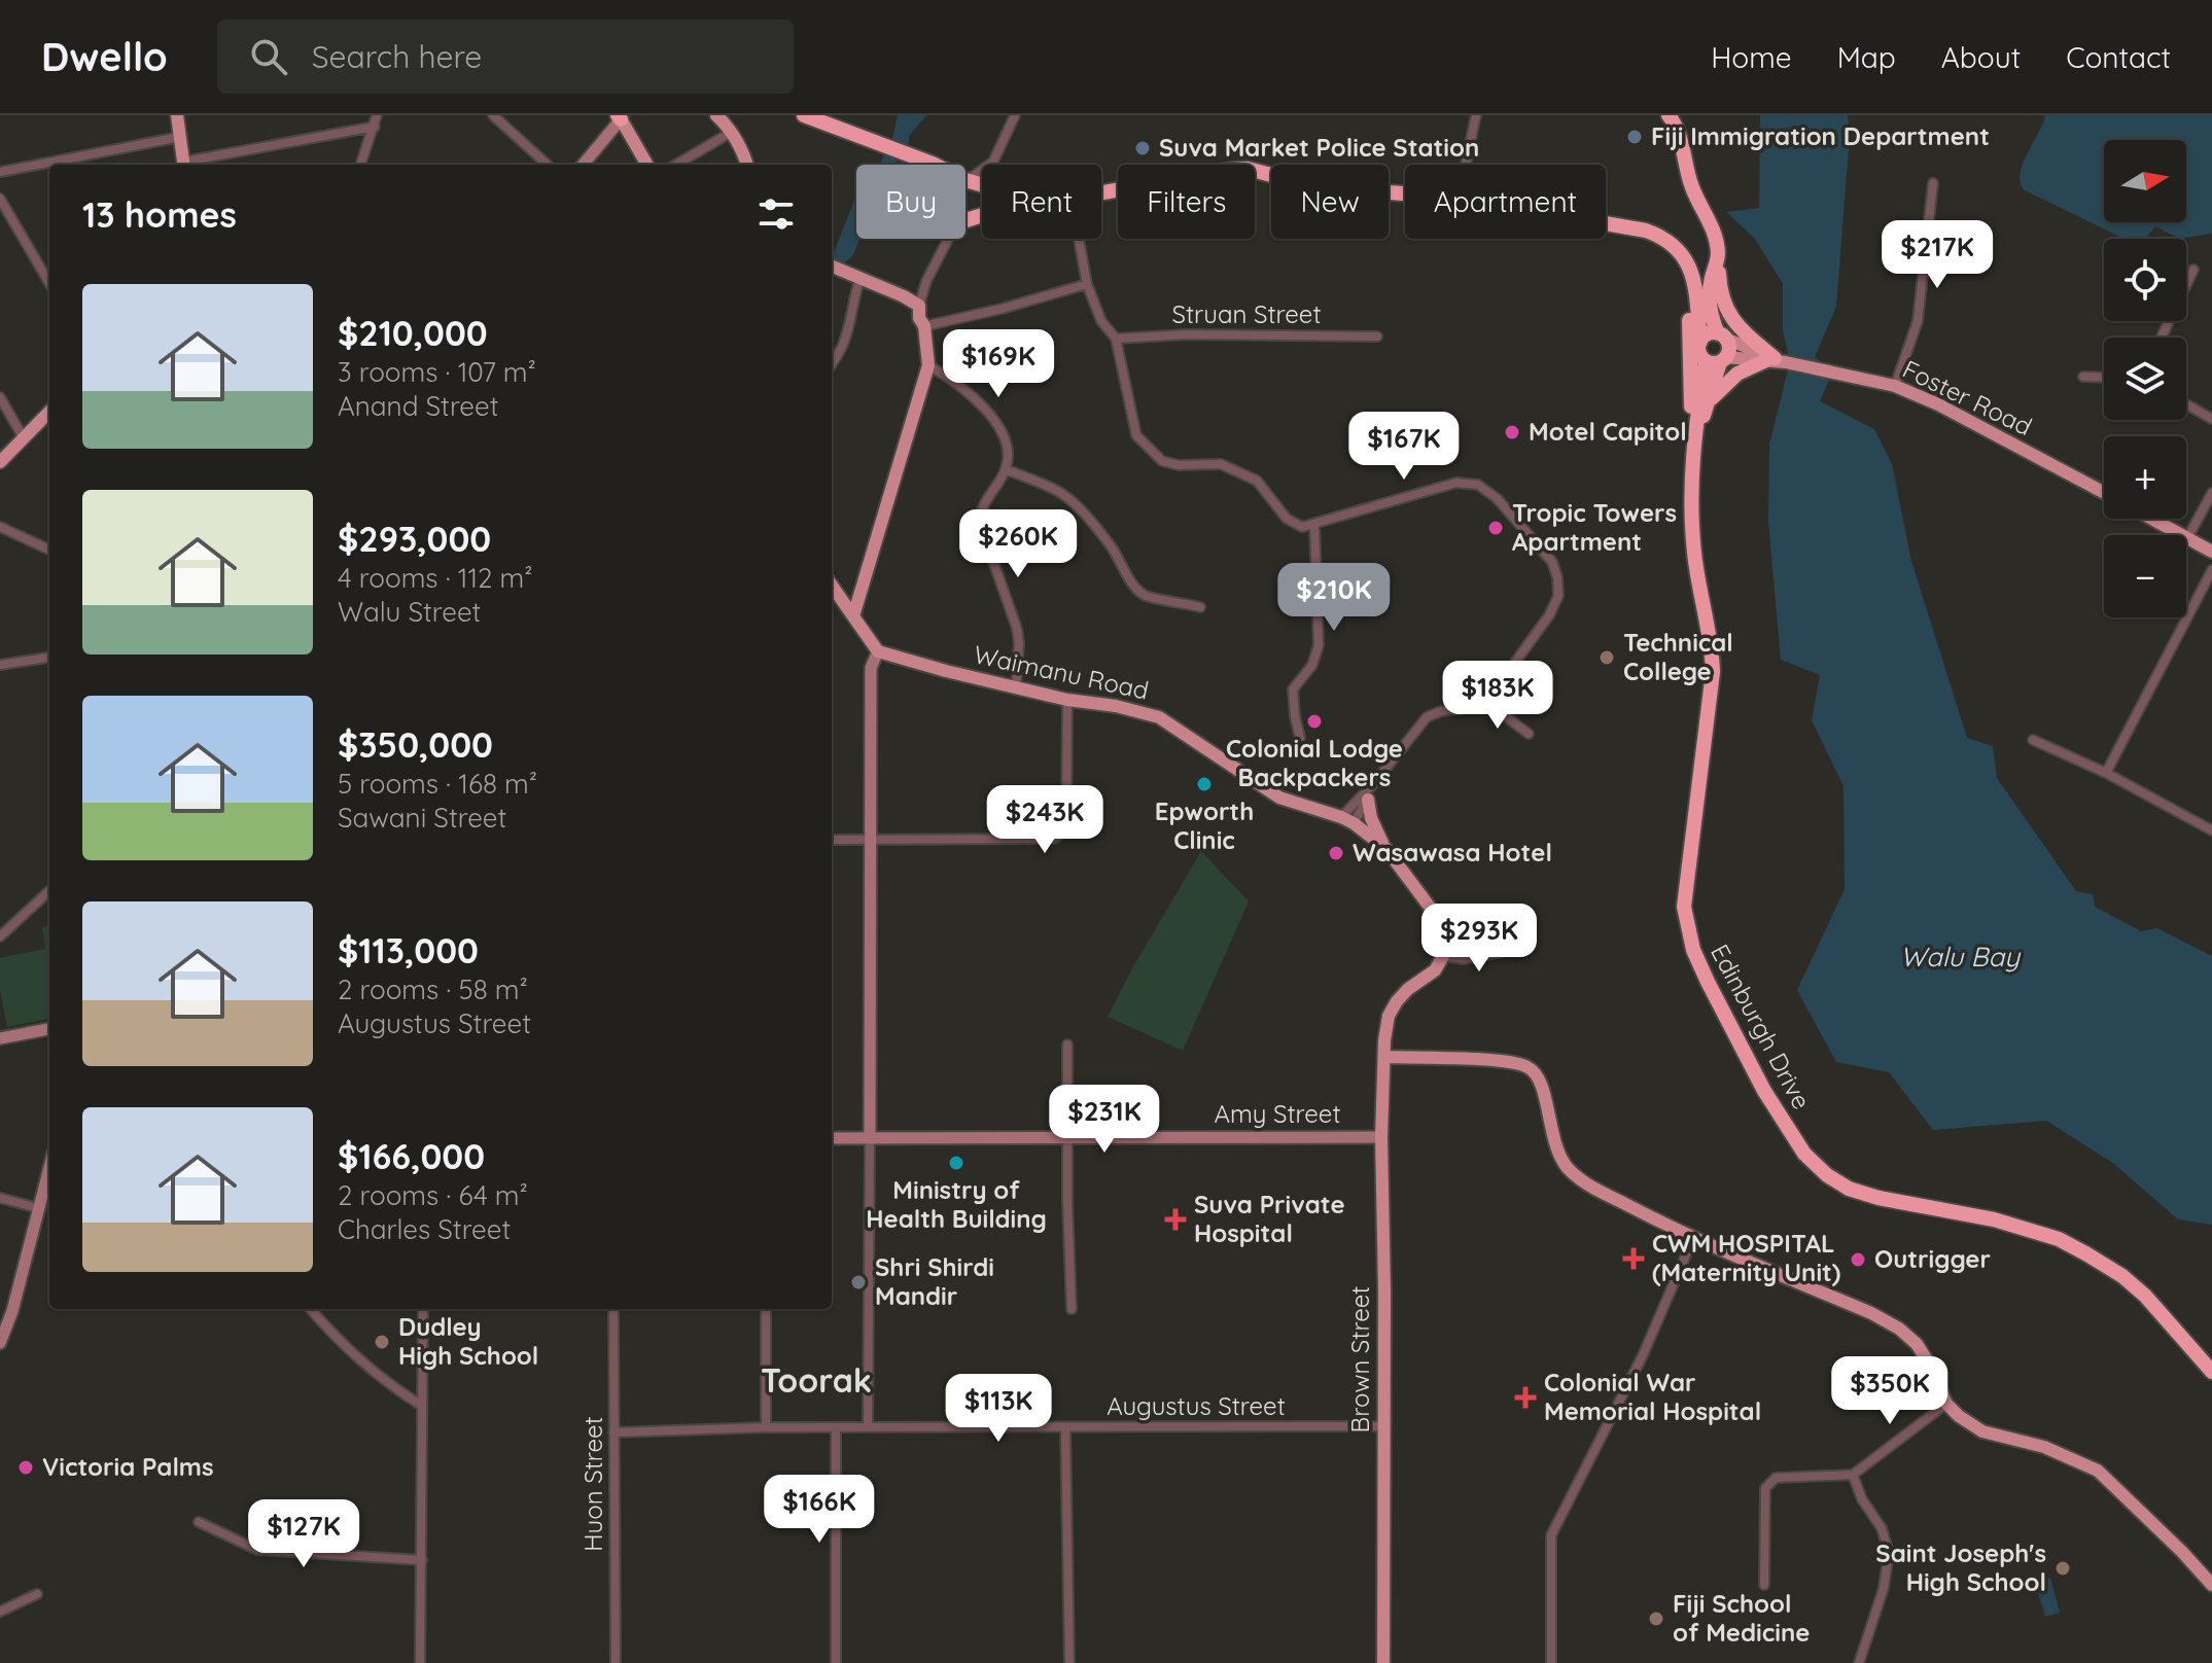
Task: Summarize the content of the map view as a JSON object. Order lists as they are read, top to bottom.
{
  "streets": {
    "highway": ["Edinburgh Drive"],
    "main road": [
      "Foster Road",
      "Waimanu Road",
      "Amy Street",
      "Brown Street"
    ],
    "street": ["Struan Street", "Augustus Street", "Huon Street"]
  },
  "crossings": [
    ["Foster Road", "Edinburgh Drive"],
    ["Amy Street", "Brown Street"],
    ["Brown Street", "Augustus Street"],
    ["Augustus Street", "Huon Street"]
  ],
  "districts": ["Toorak"],
  "water": ["Walu Bay"],
  "places": {
    "other": [
      "Fiji Immigration Department",
      "Suva Market Police Station",
      "Motel Capitol",
      "Tropic Towers Apartment",
      "Technical College",
      "Colonial Lodge Backpackers",
      "Epworth Clinic",
      "Wasawasa Hotel",
      "Ministry of Health Building",
      "Outrigger",
      "Shri Shirdi Mandir",
      "Dudley High School",
      "Victoria Palms",
      "Saint Joseph's High School",
      "Fiji School of Medicine"
    ],
    "health": ["Suva Private Hospital", "CWM HOSPITAL (Maternity Unit)", "Colonial War Memorial Hospital"]
  },
  "north": "right",
  "page": {
    "header": "Dwello",
    "search": "Search here",
    "nav": [
      "Home",
      "Map",
      "About",
      "Contact"
    ],
    "map_buttons": ["+", "−"],
    "chip": [
      "Buy",
      "Rent",
      "Filters",
      "New",
      "Apartment"
    ],
    "heading": "13 homes",
    "price": [
      "$217K",
      "$169K",
      "$167K",
      "$260K",
      "$210K",
      "$183K",
      "$243K",
      "$293K",
      "$231K",
      "$350K",
      "$113K",
      "$166K",
      "$127K"
    ],
    "list": [
      {
        "name": "$210,000",
        "note": "3 rooms · 107 m² · Anand Street"
      },
      {
        "name": "$293,000",
        "note": "4 rooms · 112 m² · Walu Street"
      },
      {
        "name": "$350,000",
        "note": "5 rooms · 168 m² · Sawani Street"
      },
      {
        "name": "$113,000",
        "note": "2 rooms · 58 m² · Augustus Street"
      },
      {
        "name": "$166,000",
        "note": "2 rooms · 64 m² · Charles Street"
      }
    ]
  }
}
